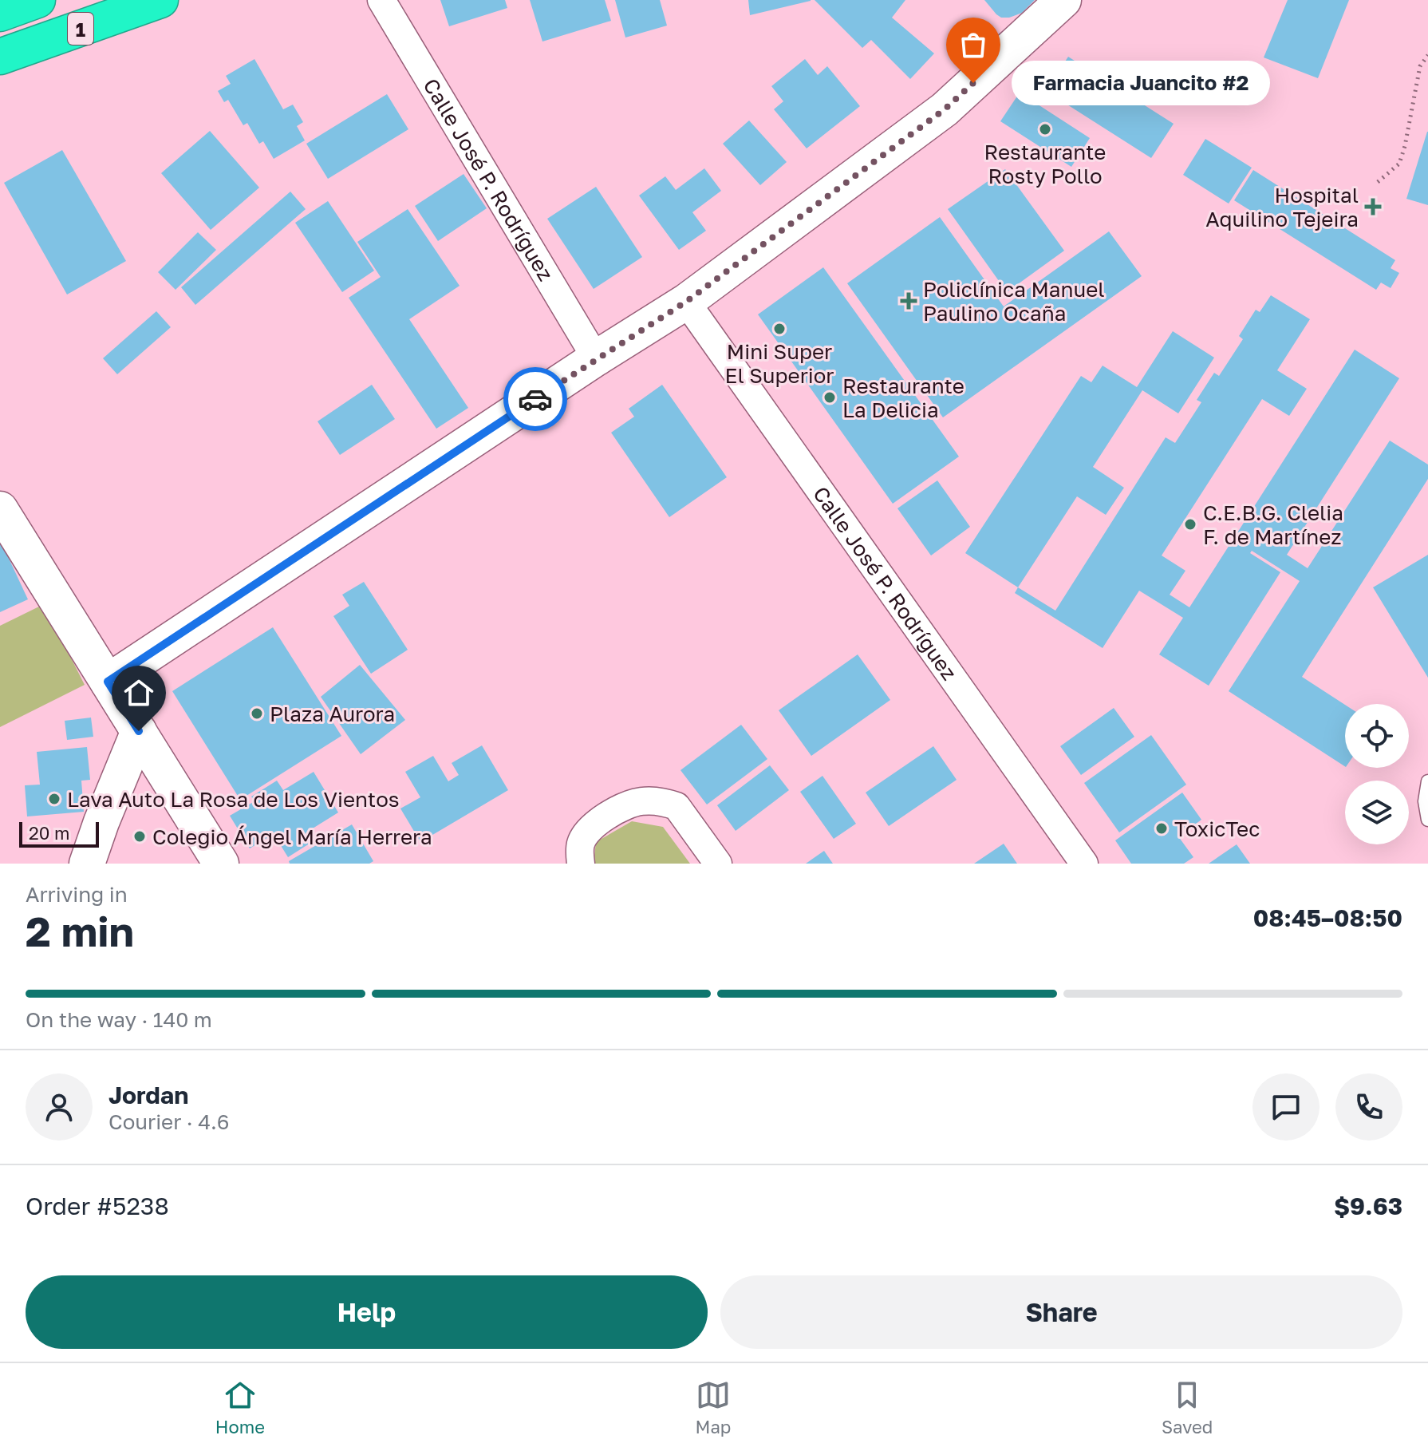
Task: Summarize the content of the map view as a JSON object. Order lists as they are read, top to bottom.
{
  "streets": {
    "highway": ["1"],
    "street": ["Calle José P. Rodríguez"]
  },
  "places": {
    "other": [
      "Farmacia Juancito #2",
      "Restaurante Rosty Pollo",
      "Mini Super El Superior",
      "Restaurante La Delicia",
      "C.E.B.G. Clelia F. de Martínez",
      "Plaza Aurora",
      "Lava Auto La Rosa de Los Vientos",
      "ToxicTec",
      "Colegio Ángel María Herrera"
    ],
    "health": ["Hospital Aquilino Tejeira", "Policlínica Manuel Paulino Ocaña"]
  },
  "scale_bar": "20 m",
  "page": {
    "bubble": "Farmacia Juancito #2",
    "scale": "20 m",
    "heading": ["2 min", "Arriving in", "08:45–08:50"],
    "panel": [
      "Jordan",
      "Courier · 4.6",
      "Order #5238",
      "$9.63"
    ],
    "bar": "On the way · 140 m",
    "buttons": ["Help", "Share"],
    "tabs": ["Home", "Map", "Saved"]
  }
}
